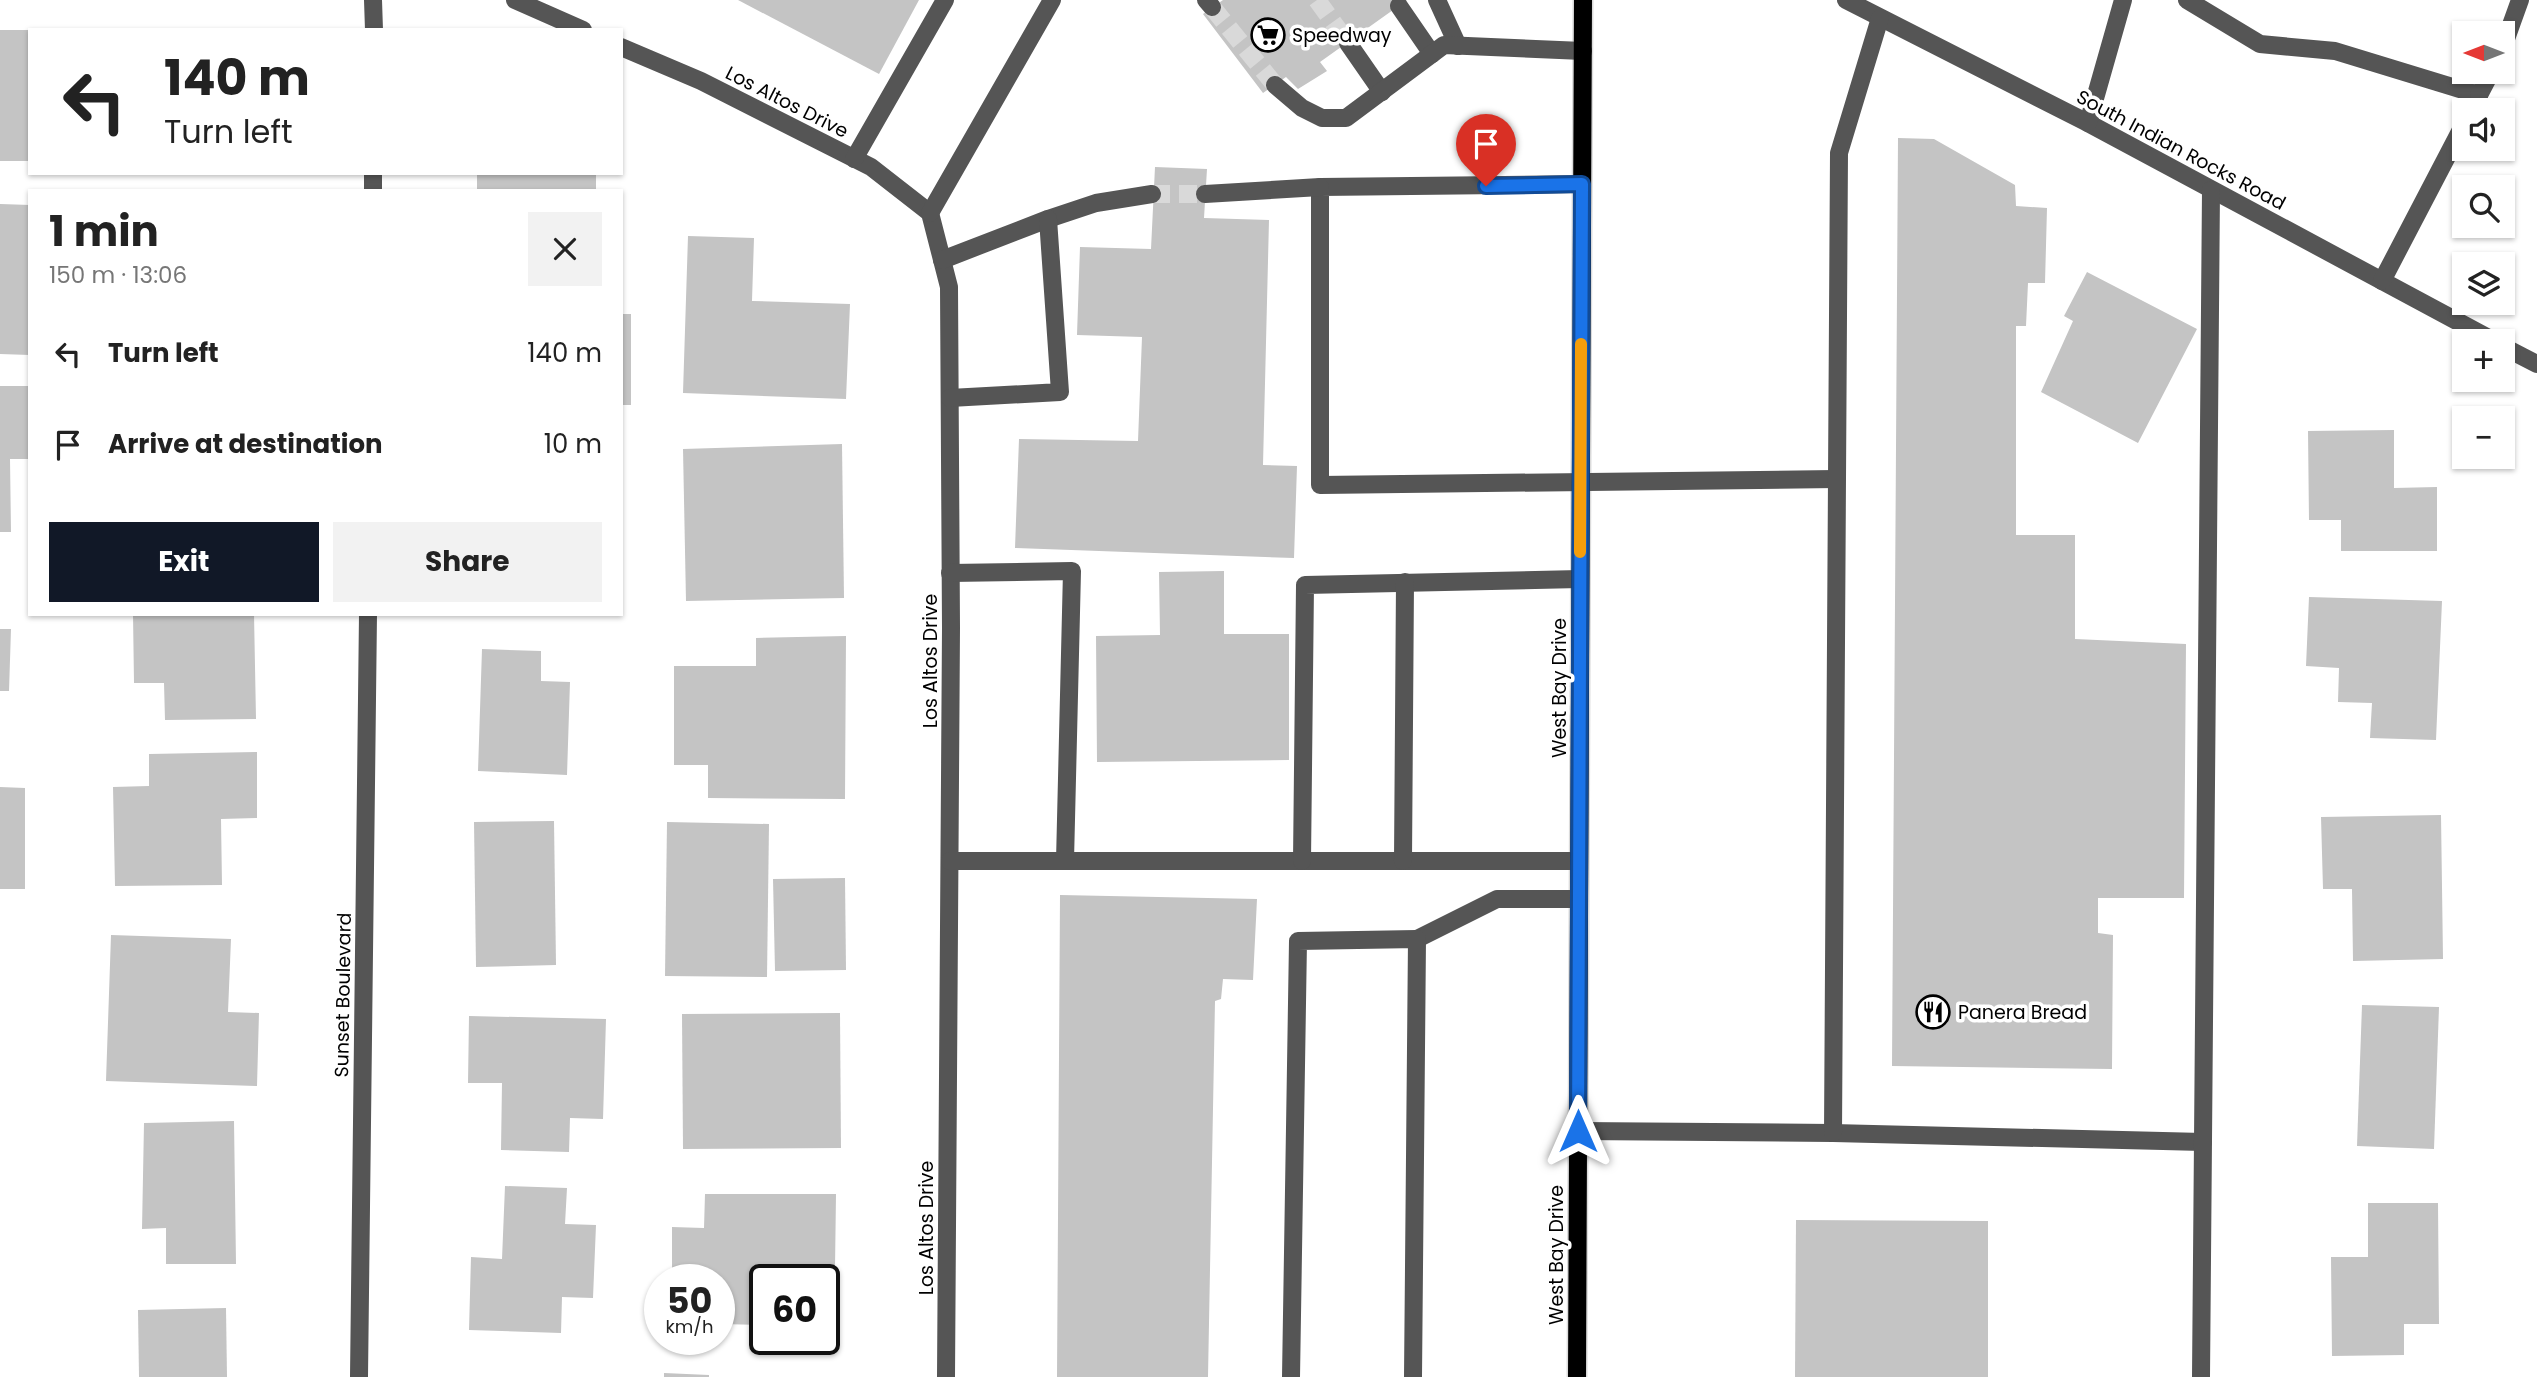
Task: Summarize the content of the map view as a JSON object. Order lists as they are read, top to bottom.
{
  "streets": {
    "main road": ["West Bay Drive"],
    "street": ["Los Altos Drive", "South Indian Rocks Road", "Sunset Boulevard"]
  },
  "places": {
    "supermarket": ["Speedway"],
    "restaurant": ["Panera Bread"]
  },
  "north": "left",
  "page": {
    "map_buttons": ["+", "−"],
    "turn": ["140 m", "Turn left"],
    "heading": ["1 min", "150 m · 13:06"],
    "list": [
      {
        "name": "Turn left",
        "value": "140 m"
      },
      {
        "name": "Arrive at destination",
        "value": "10 m"
      }
    ],
    "buttons": ["Exit", "Share"],
    "speed": "50 km/h",
    "limit": "60"
  }
}
